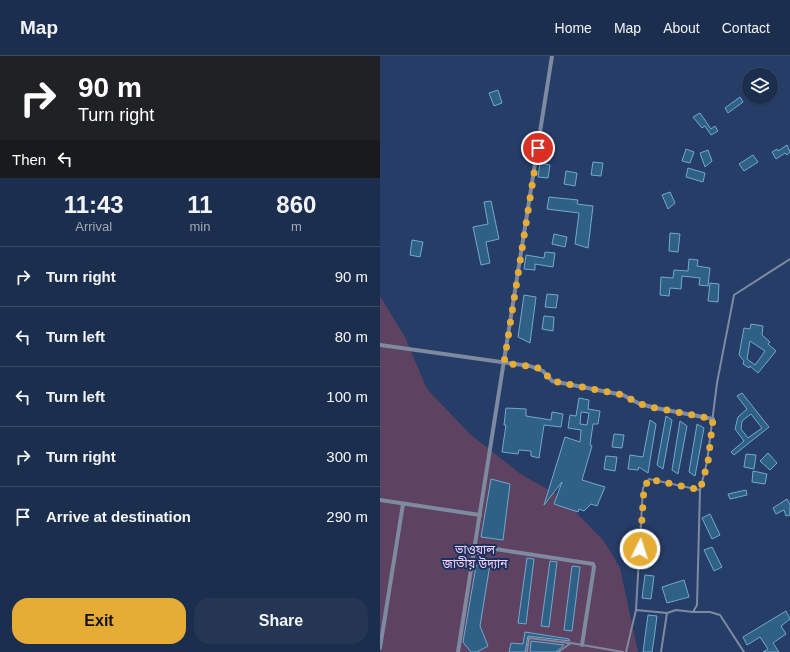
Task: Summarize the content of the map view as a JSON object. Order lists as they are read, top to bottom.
{
  "parks": ["ভাওয়াল জাতীয় উদ্যান"],
  "page": {
    "header": "Map",
    "nav": [
      "Home",
      "Map",
      "About",
      "Contact"
    ],
    "turn": ["90 m", "Turn right"],
    "then": "Then",
    "eta": [
      "11:43",
      "Arrival",
      "11",
      "min",
      "860",
      "m"
    ],
    "list": [
      {
        "name": "Turn right",
        "value": "90 m"
      },
      {
        "name": "Turn left",
        "value": "80 m"
      },
      {
        "name": "Turn left",
        "value": "100 m"
      },
      {
        "name": "Turn right",
        "value": "300 m"
      },
      {
        "name": "Arrive at destination",
        "value": "290 m"
      }
    ],
    "buttons": ["Exit", "Share"]
  }
}
